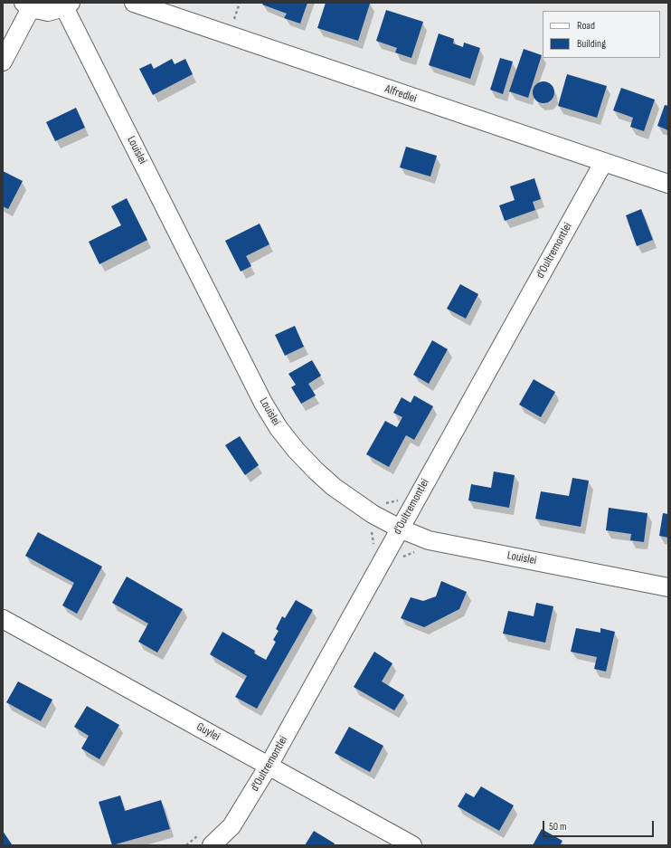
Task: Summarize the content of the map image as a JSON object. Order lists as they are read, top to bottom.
{
  "streets": {
    "street": [
      "Alfredlei",
      "Louislei",
      "d'Oultremontlei",
      "Guylei"
    ]
  },
  "crossings": [
    ["Alfredlei", "d'Oultremontlei"],
    ["Louislei", "d'Oultremontlei"],
    ["d'Oultremontlei", "Guylei"]
  ],
  "legend": ["Road", "Building"],
  "scale_bar": "50 m"
}
